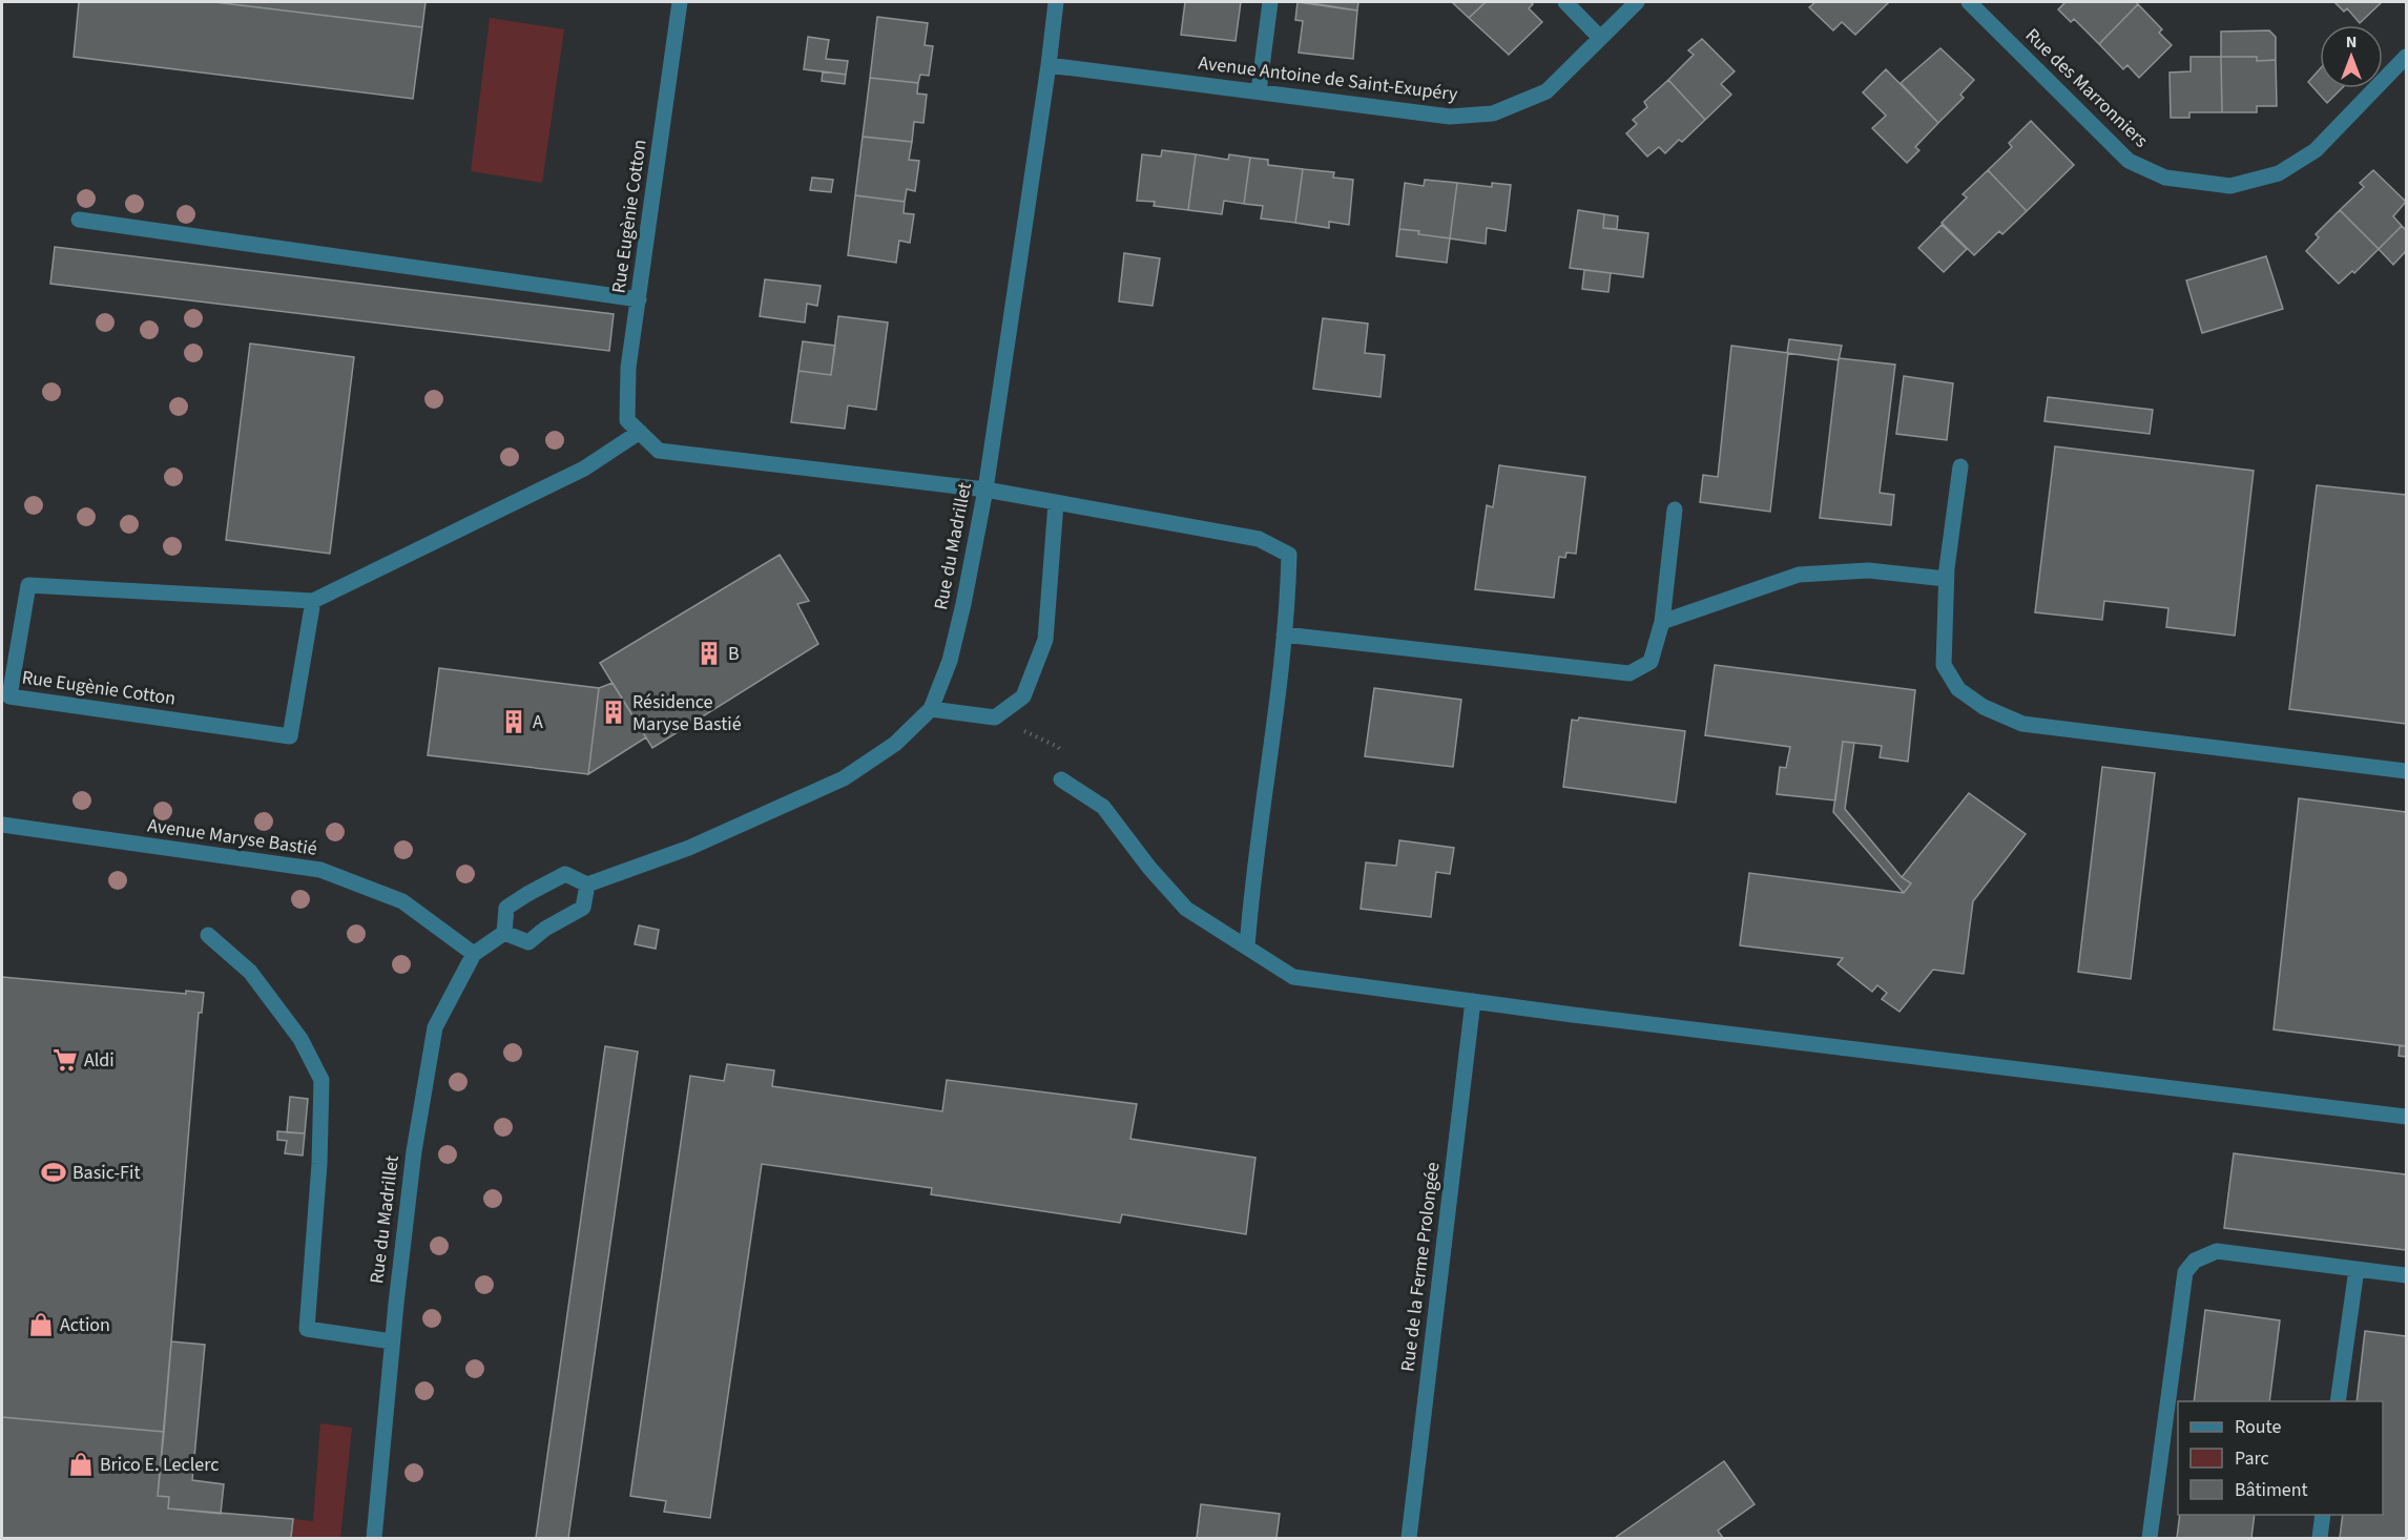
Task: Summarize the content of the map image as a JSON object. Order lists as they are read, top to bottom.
{
  "streets": {
    "street": [
      "Avenue Antoine de Saint-Exupéry",
      "Rue des Marronniers",
      "Rue Eugènie Cotton",
      "Rue du Madrillet",
      "Avenue Maryse Bastié",
      "Rue de la Ferme Prolongée"
    ]
  },
  "crossings": [
    ["Avenue Antoine de Saint-Exupéry", "Rue du Madrillet"],
    ["Rue Eugènie Cotton", "Rue du Madrillet"],
    ["Rue du Madrillet", "Avenue Maryse Bastié"]
  ],
  "places": {
    "building": ["B", "Résidence Maryse Bastié", "A"],
    "supermarket": ["Aldi"],
    "sports": ["Basic-Fit"],
    "shop": ["Action", "Brico E. Leclerc"]
  },
  "legend": ["Route", "Parc", "Bâtiment"],
  "north": "top"
}
